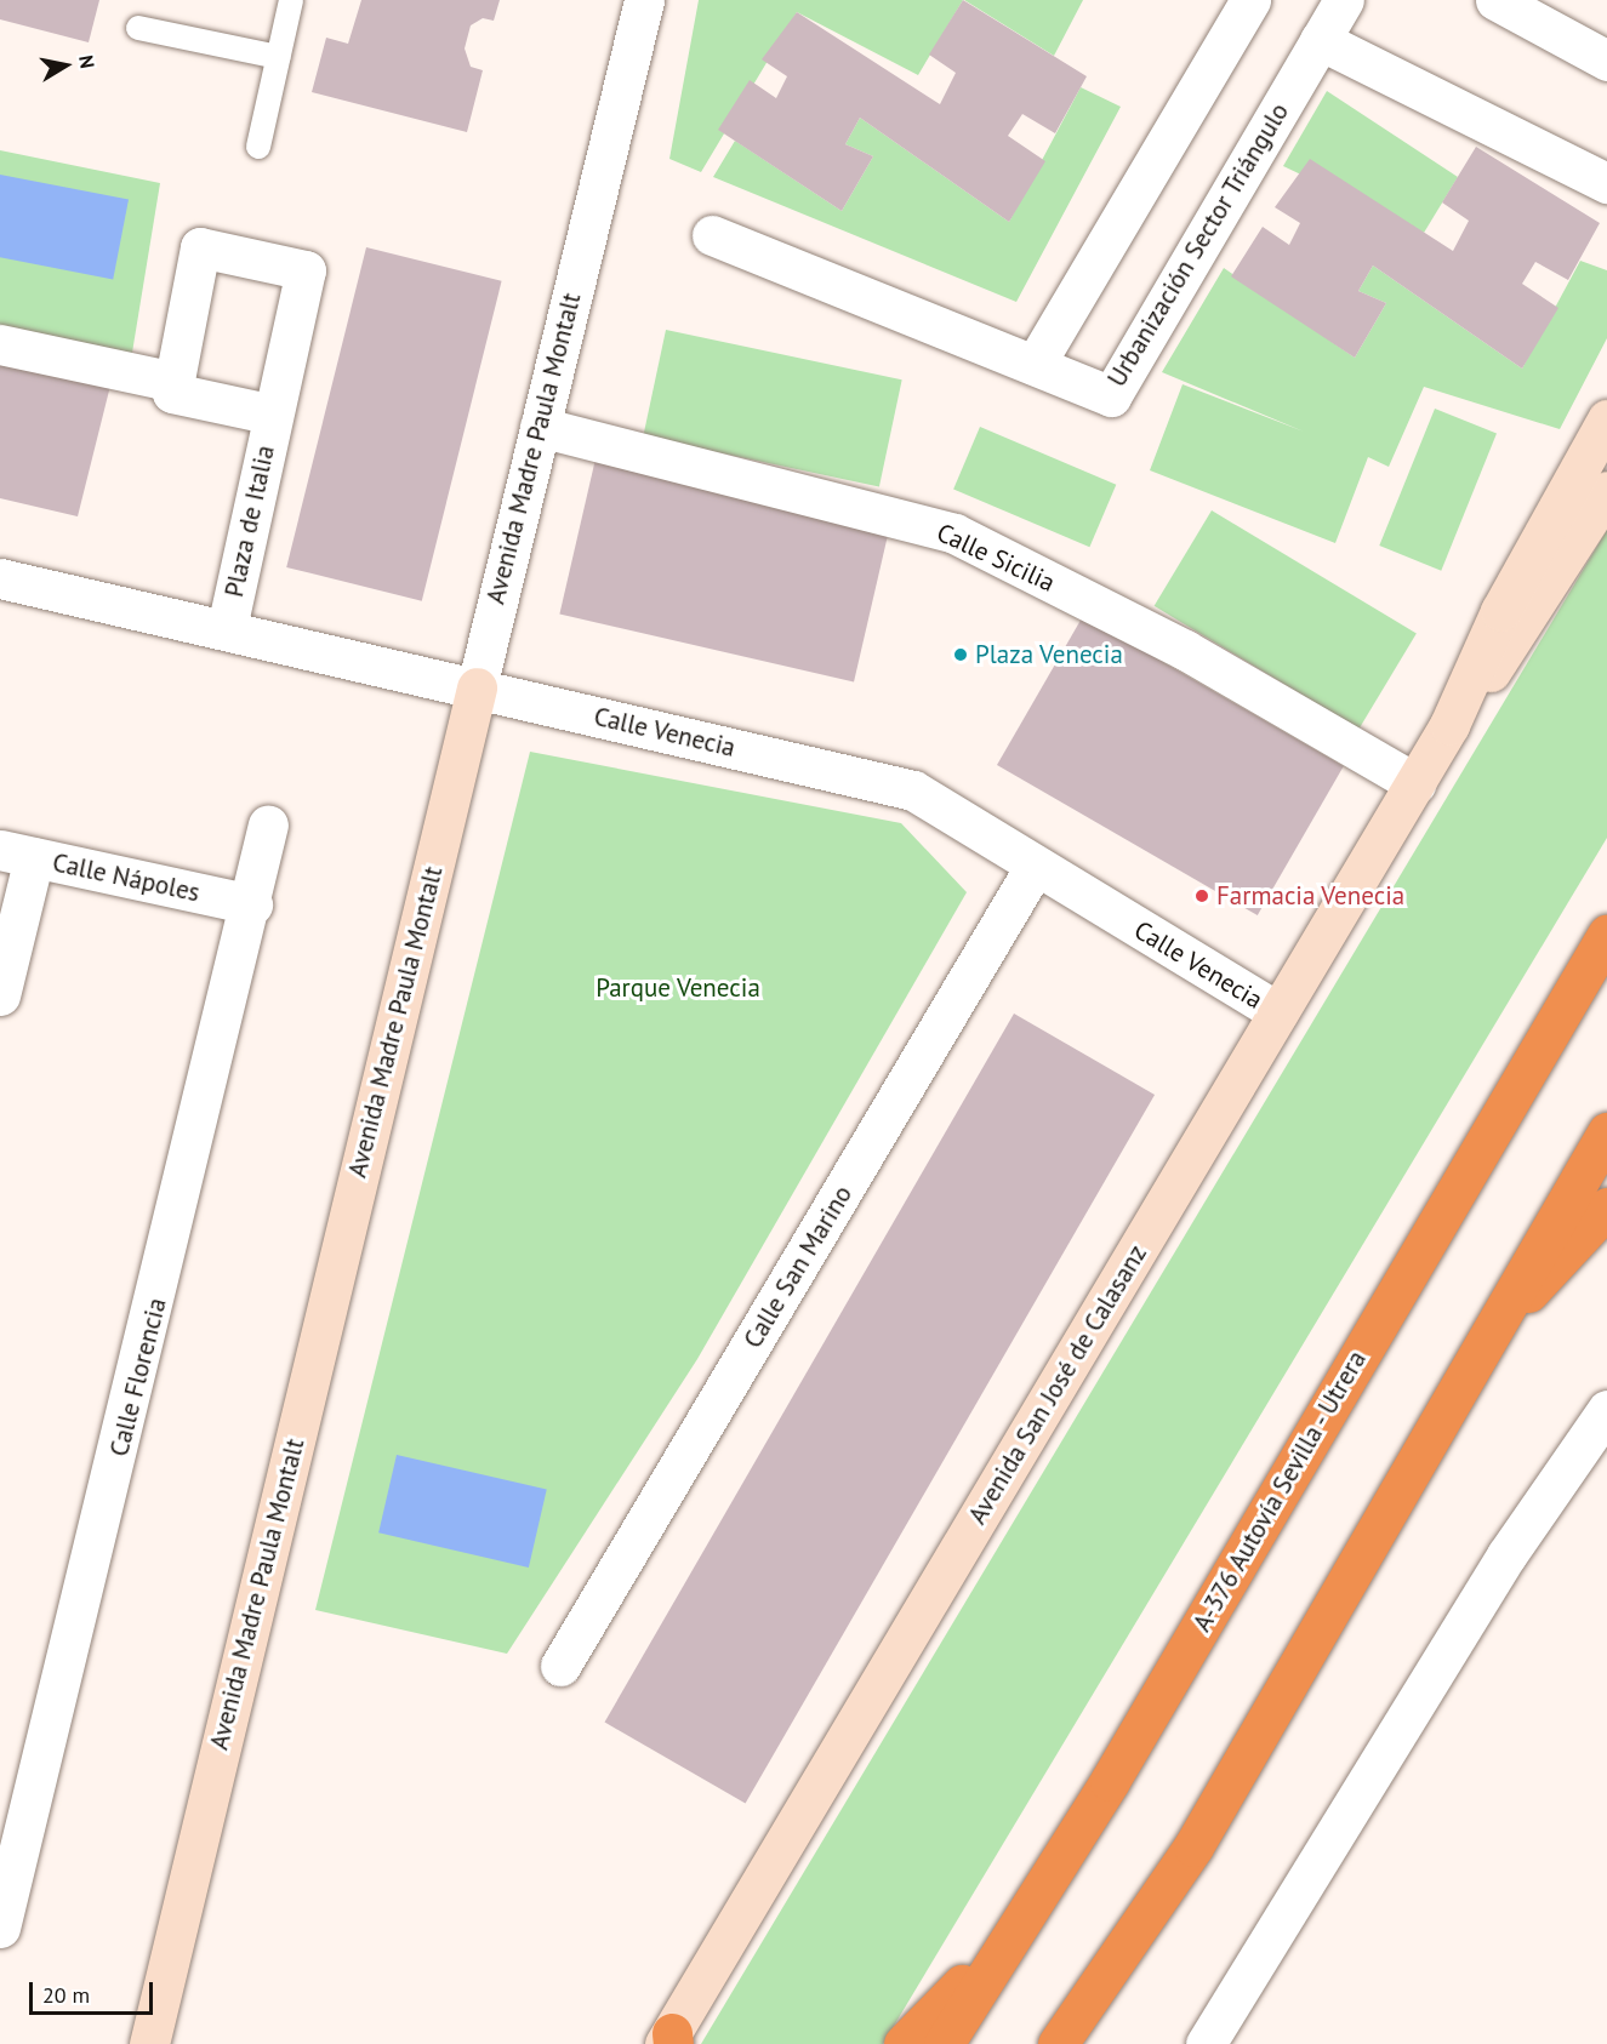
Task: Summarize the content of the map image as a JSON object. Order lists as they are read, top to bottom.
{
  "streets": {
    "highway": ["A-376 Autovía Sevilla - Utrera"],
    "street": [
      "Urbanización Sector Triángulo",
      "Avenida Madre Paula Montalt",
      "Plaza de Italia",
      "Calle Sicilia",
      "Calle Venecia",
      "Calle Nápoles",
      "Calle San Marino",
      "Calle Florencia",
      "Avenida San José de Calasanz"
    ]
  },
  "crossings": [
    ["Avenida Madre Paula Montalt", "Calle Sicilia"],
    ["Avenida Madre Paula Montalt", "Calle Venecia"],
    ["Plaza de Italia", "Calle Venecia"],
    ["Calle Sicilia", "Avenida San José de Calasanz"],
    ["Calle Venecia", "Calle San Marino"],
    ["Calle Venecia", "Avenida San José de Calasanz"],
    ["Calle Nápoles", "Calle Florencia"]
  ],
  "parks": ["Parque Venecia"],
  "places": ["Plaza Venecia", "Farmacia Venecia"],
  "scale_bar": "20 m",
  "north": "right"
}
